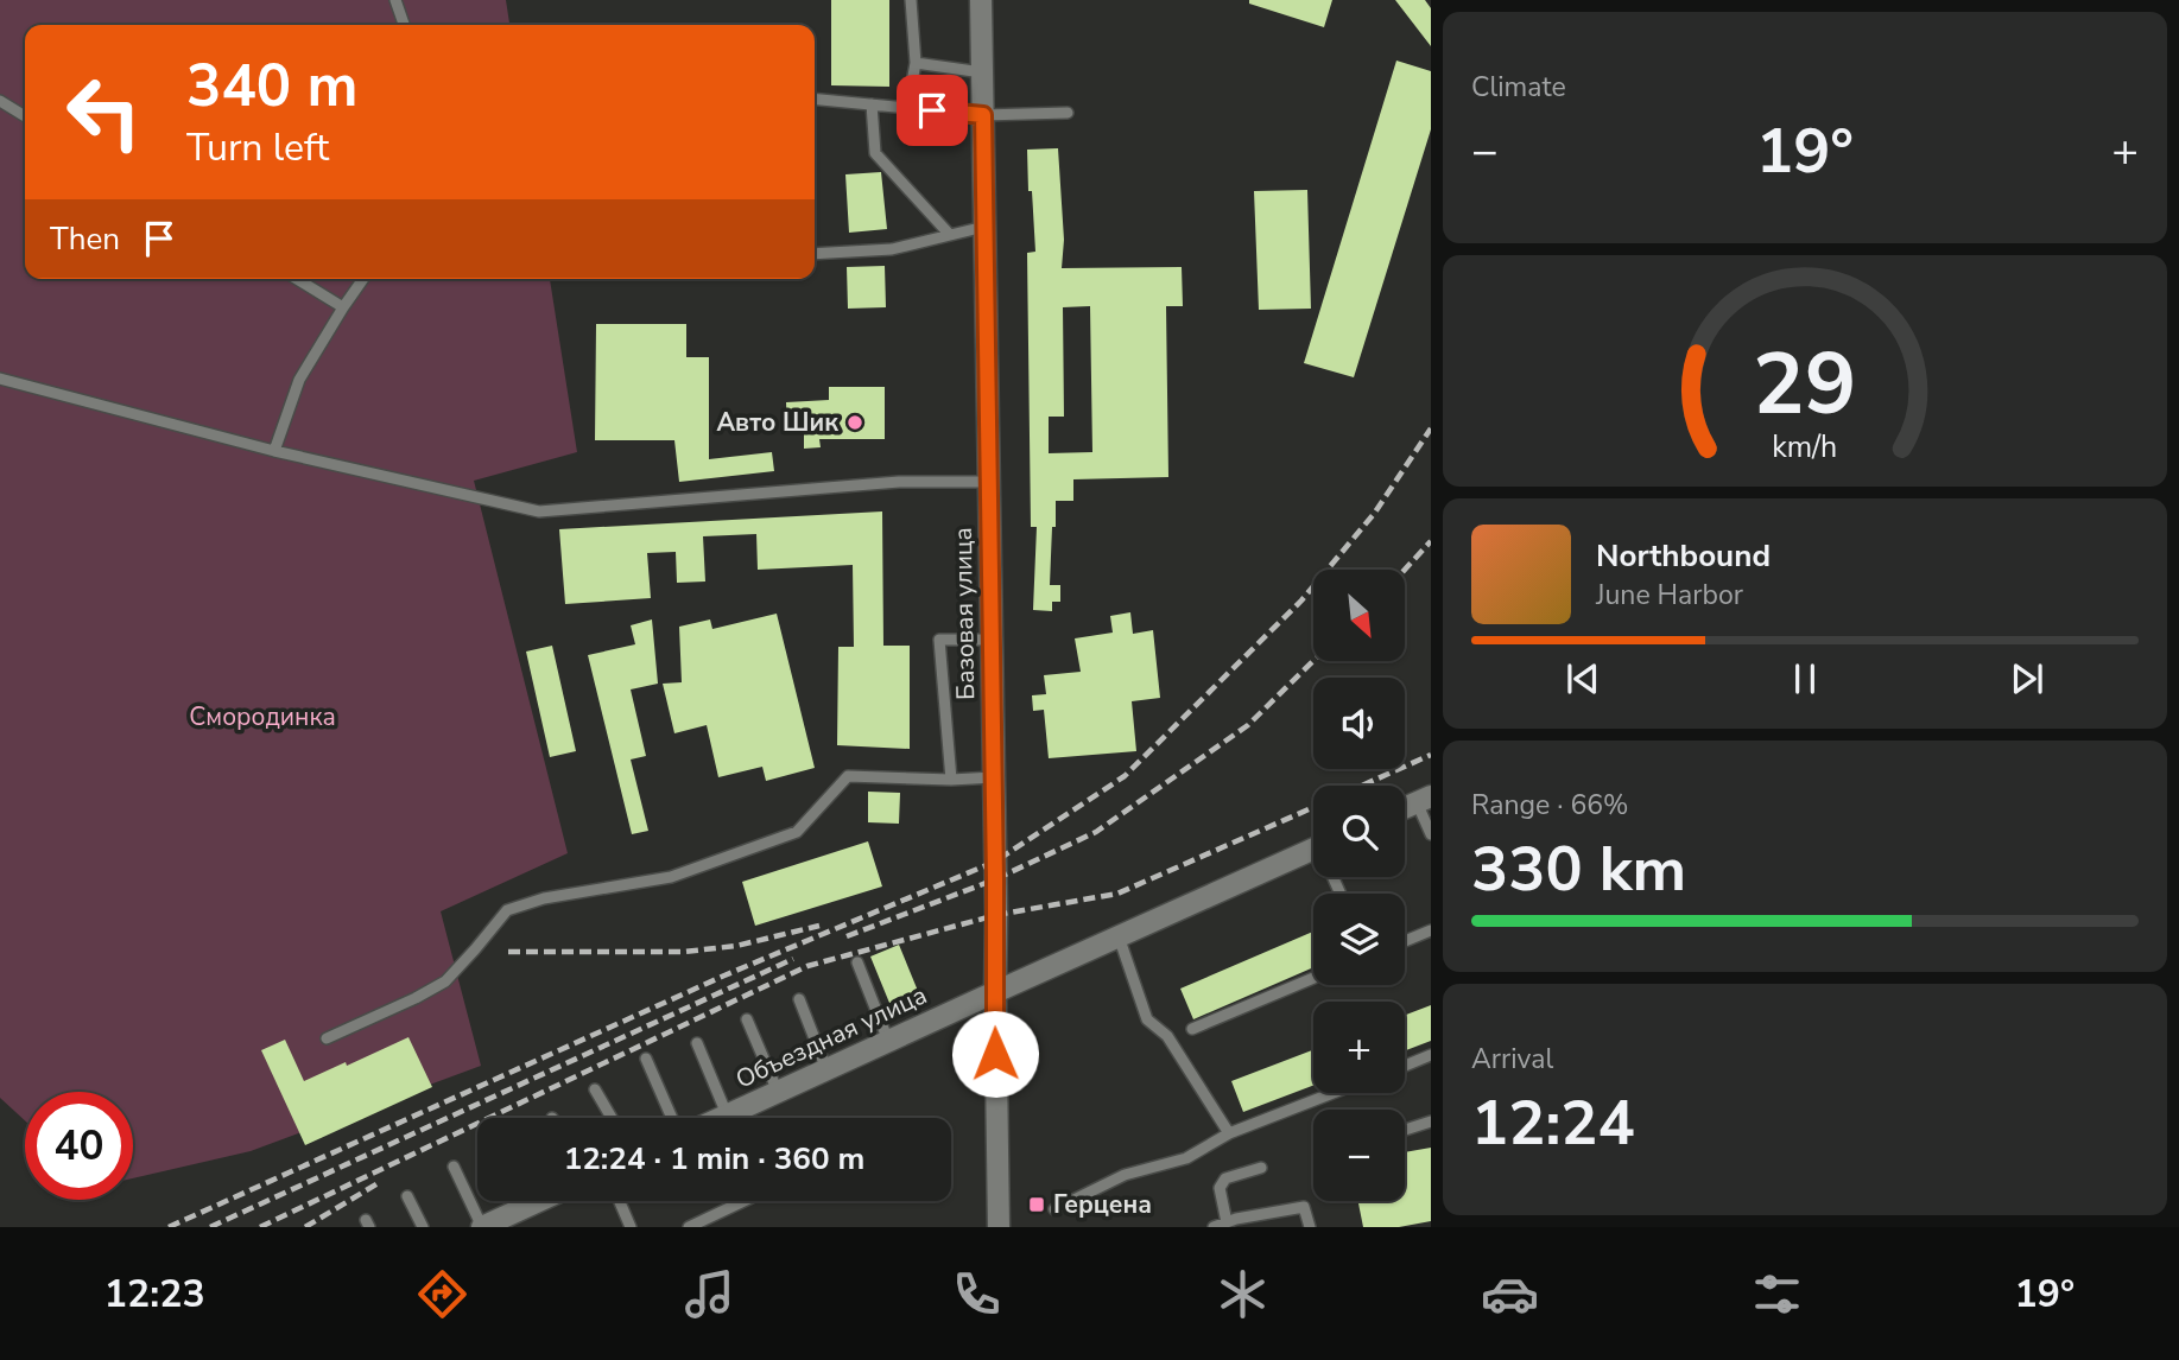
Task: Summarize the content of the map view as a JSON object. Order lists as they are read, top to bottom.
{
  "streets": {
    "main road": ["Базовая улица", "Объездная улица"]
  },
  "crossings": [
    ["Базовая улица", "Объездная улица"]
  ],
  "parks": ["Смородинка"],
  "places": {
    "other": ["Авто Шик"],
    "transit": ["Герцена"]
  },
  "north": "bottom right",
  "page": {
    "tile": [
      "Climate",
      ["Range · 66%", "330 km"],
      ["Arrival", "12:24"]
    ],
    "turn": ["340 m", "Turn left"],
    "heat": ["−", "19°", "+"],
    "then": "Then",
    "song": ["Northbound", "June Harbor"],
    "map_buttons": ["+", "−"],
    "limit": "40",
    "trip": "12:24 · 1 min · 360 m",
    "tabs": ["12:23", "19°"],
    "gauge": ["29", "km/h"]
  }
}
